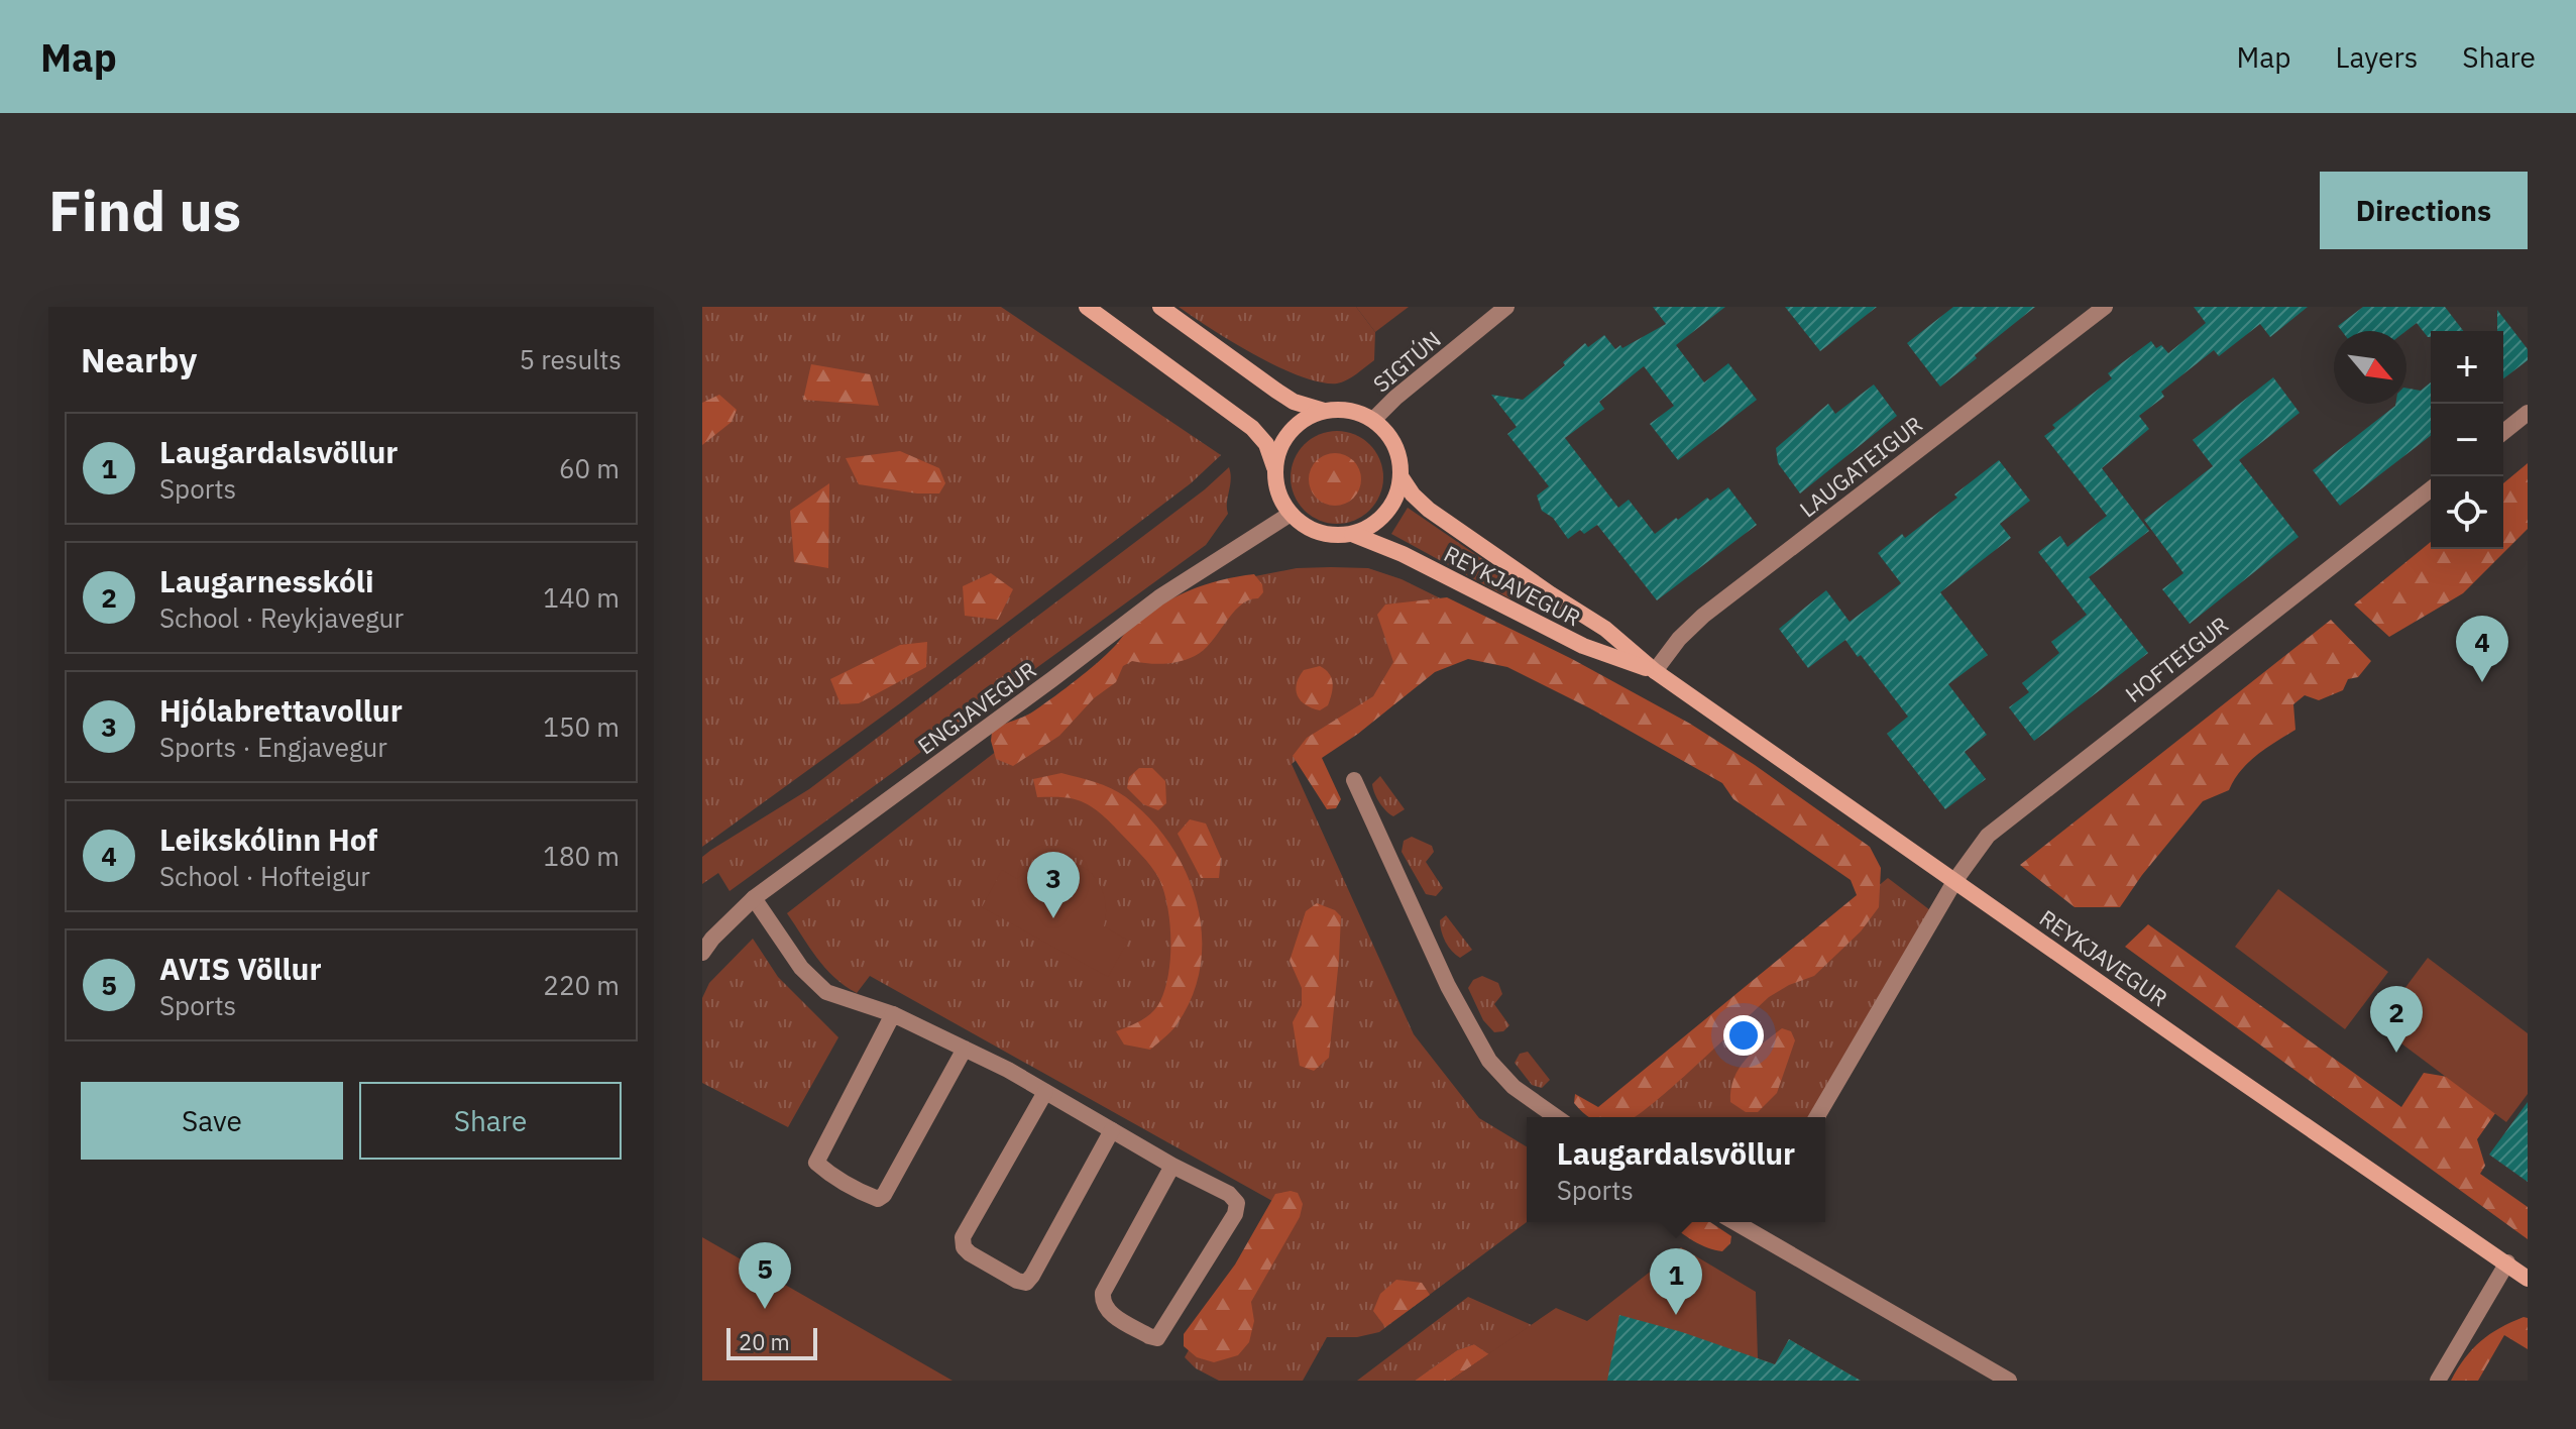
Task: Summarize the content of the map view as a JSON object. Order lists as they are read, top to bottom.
{
  "streets": {
    "street": [
      "SIGTÚN",
      "LAUGATEIGUR",
      "REYKJAVEGUR",
      "HOFTEIGUR",
      "ENGJAVEGUR"
    ]
  },
  "crossings": [
    ["SIGTÚN", "REYKJAVEGUR"],
    ["SIGTÚN", "ENGJAVEGUR"],
    ["LAUGATEIGUR", "REYKJAVEGUR"],
    ["REYKJAVEGUR", "HOFTEIGUR"],
    ["REYKJAVEGUR", "ENGJAVEGUR"]
  ],
  "scale_bar": "20 m",
  "north": "bottom right",
  "page": {
    "header": "Map",
    "nav": ["Map", "Layers", "Share"],
    "buttons": [
      "Directions",
      ["Save", "Share"]
    ],
    "title": "Find us",
    "heading": ["Nearby", "5 results"],
    "map_buttons": ["+", "−"],
    "list": [
      {
        "mark": "1",
        "name": "Laugardalsvöllur",
        "note": "Sports",
        "value": "60 m"
      },
      {
        "mark": "2",
        "name": "Laugarnesskóli",
        "note": "School · Reykjavegur",
        "value": "140 m"
      },
      {
        "mark": "3",
        "name": "Hjólabrettavollur",
        "note": "Sports · Engjavegur",
        "value": "150 m"
      },
      {
        "mark": "4",
        "name": "Leikskólinn Hof",
        "note": "School · Hofteigur",
        "value": "180 m"
      },
      {
        "mark": "5",
        "name": "AVIS Völlur",
        "note": "Sports",
        "value": "220 m"
      }
    ],
    "pins": [
      "4",
      "3",
      "2",
      "5",
      "1"
    ],
    "popup": ["Laugardalsvöllur", "Sports"],
    "scale": "20 m"
  }
}
